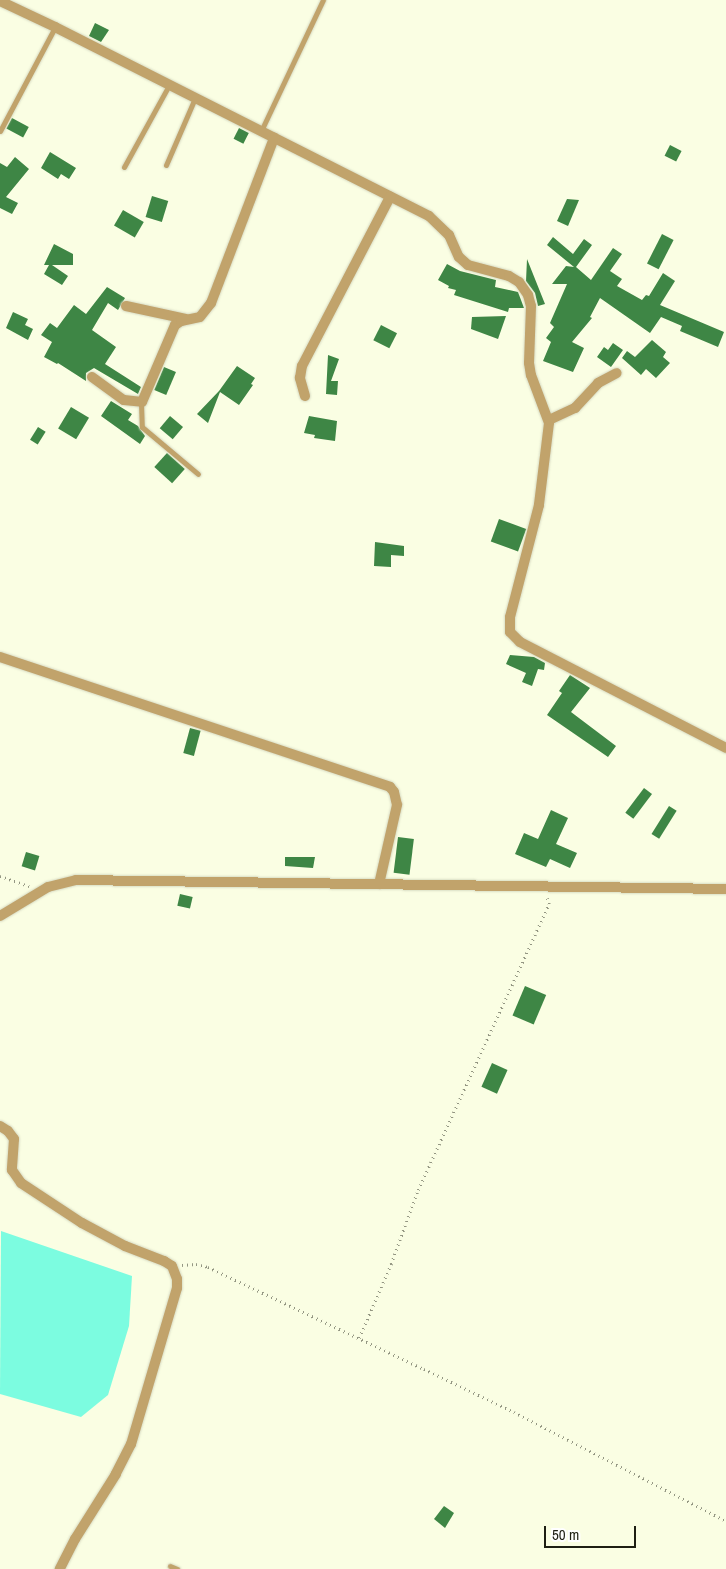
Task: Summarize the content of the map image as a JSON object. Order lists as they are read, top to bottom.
{
  "scale_bar": "50 m"
}
